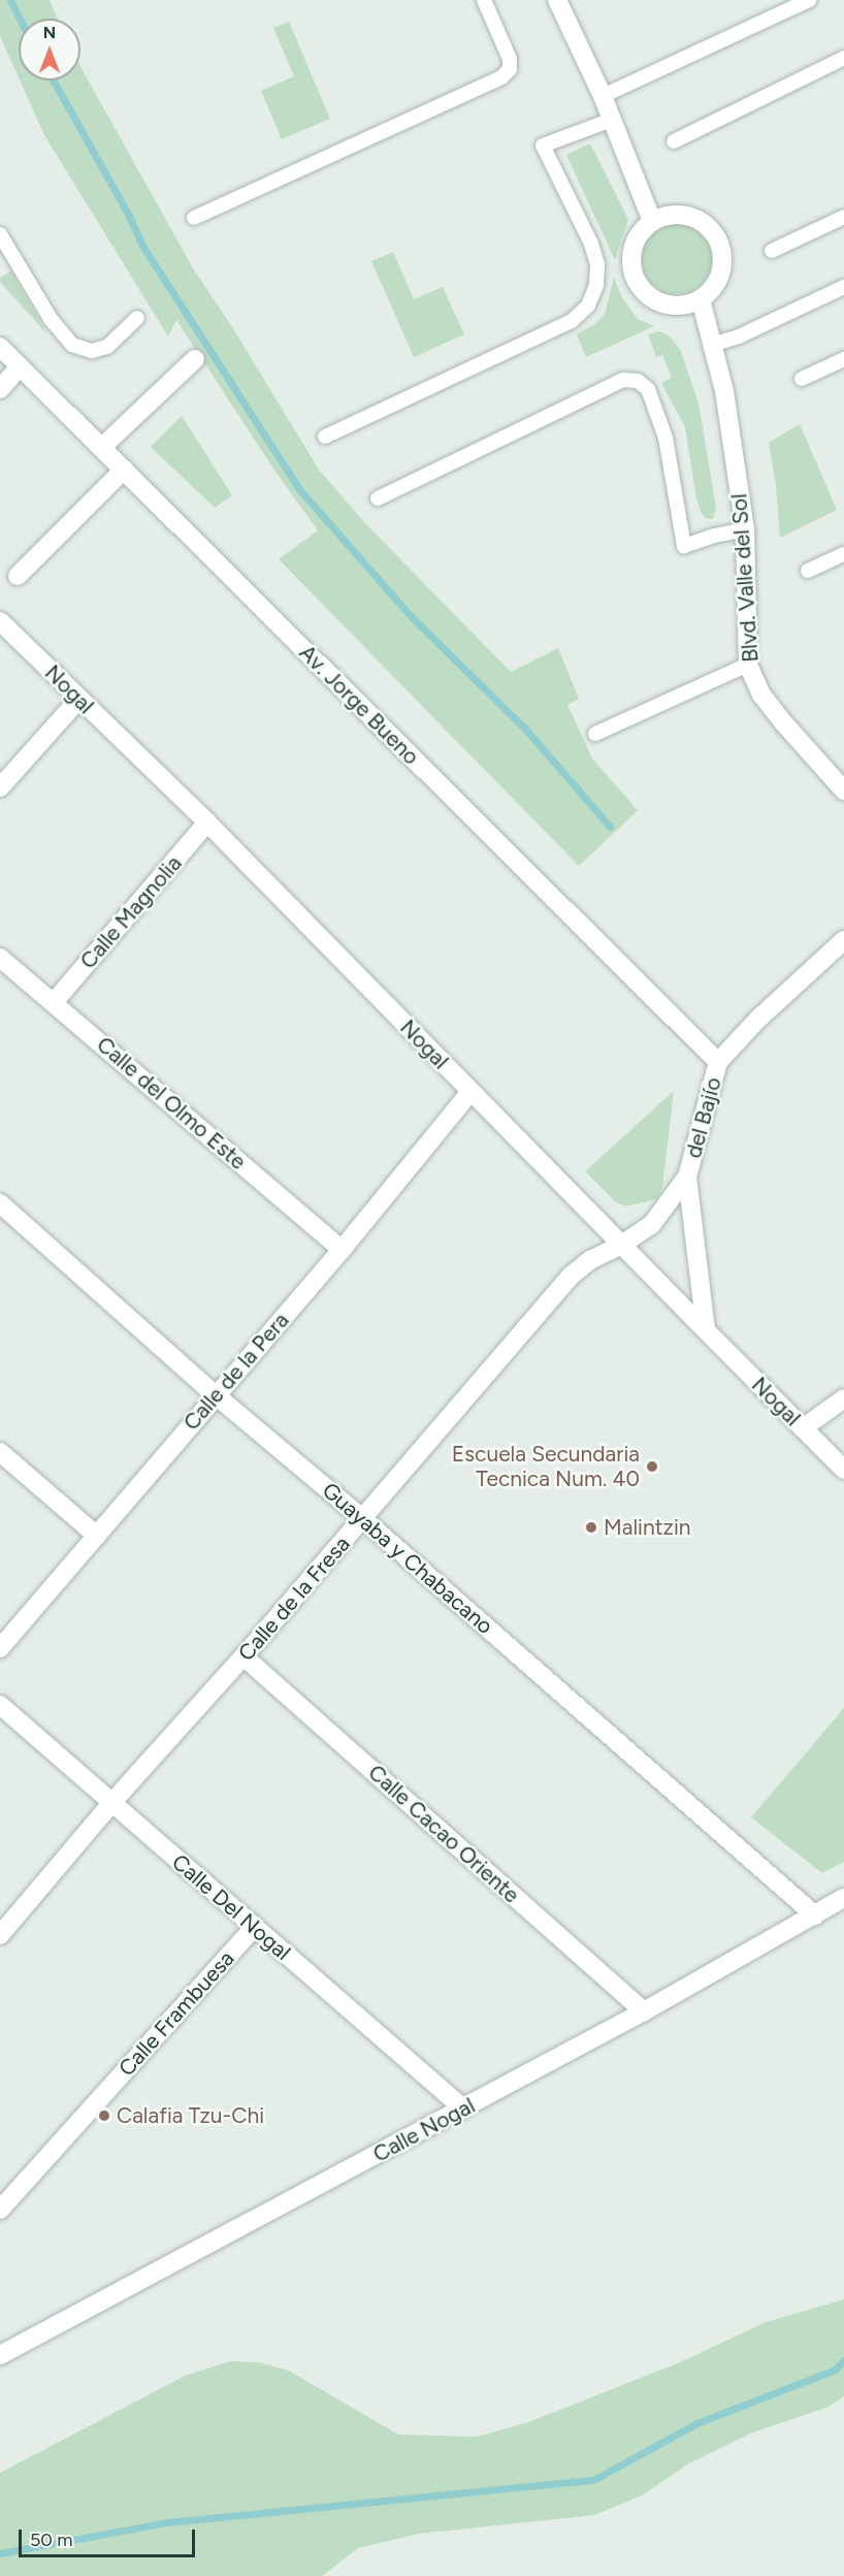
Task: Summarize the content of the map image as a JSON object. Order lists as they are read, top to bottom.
{
  "streets": {
    "street": [
      "Blvd. Valle del Sol",
      "Nogal",
      "Av. Jorge Bueno",
      "Calle Magnolia",
      "Calle del Olmo Este",
      "del Bajío",
      "Calle de la Pera",
      "Guayaba y Chabacano",
      "Calle de la Fresa",
      "Calle Cacao Oriente",
      "Calle Del Nogal",
      "Calle Frambuesa",
      "Calle Nogal"
    ]
  },
  "crossings": [
    ["Nogal", "Calle Magnolia"],
    ["Nogal", "del Bajío"],
    ["Nogal", "Calle de la Pera"],
    ["Nogal", "Calle de la Fresa"],
    ["Av. Jorge Bueno", "del Bajío"],
    ["Calle Magnolia", "Calle del Olmo Este"],
    ["Calle del Olmo Este", "Calle de la Pera"],
    ["del Bajío", "Calle de la Fresa"],
    ["Calle de la Pera", "Guayaba y Chabacano"],
    ["Guayaba y Chabacano", "Calle de la Fresa"],
    ["Guayaba y Chabacano", "Calle Nogal"],
    ["Calle de la Fresa", "Calle Cacao Oriente"],
    ["Calle de la Fresa", "Calle Del Nogal"],
    ["Calle Cacao Oriente", "Calle Nogal"],
    ["Calle Del Nogal", "Calle Frambuesa"],
    ["Calle Del Nogal", "Calle Nogal"]
  ],
  "places": ["Escuela Secundaria Tecnica Num. 40", "Malintzin", "Calafia Tzu-Chi"],
  "scale_bar": "50 m",
  "north": "top"
}
